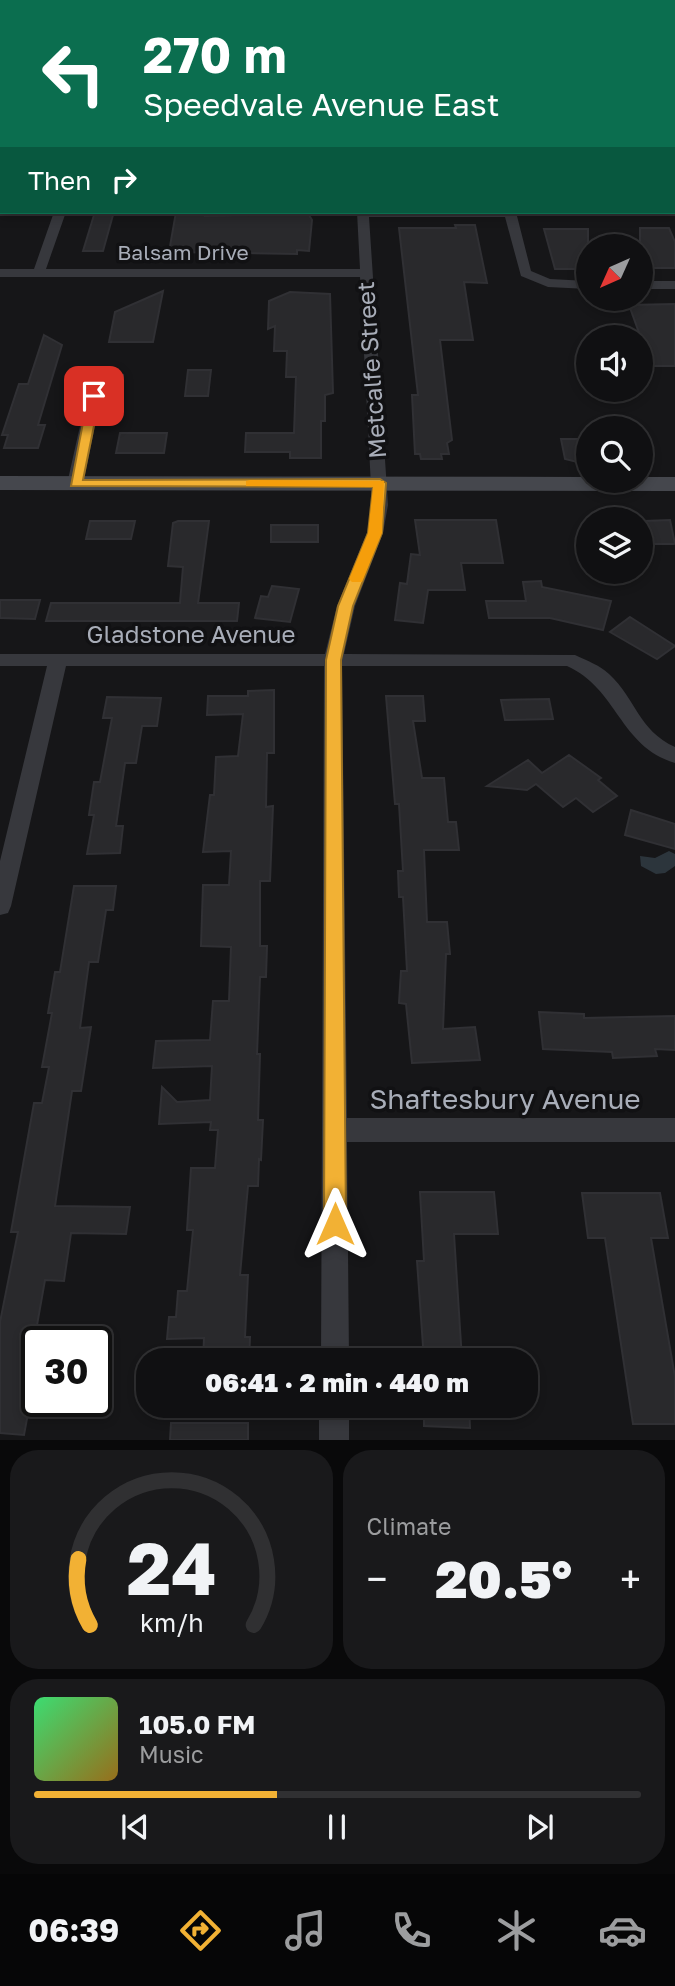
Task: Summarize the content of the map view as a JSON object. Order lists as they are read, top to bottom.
{
  "streets": {
    "street": [
      "Balsam Drive",
      "Metcalfe Street",
      "Gladstone Avenue",
      "Shaftesbury Avenue"
    ]
  },
  "crossings": [
    ["Balsam Drive", "Metcalfe Street"],
    ["Metcalfe Street", "Gladstone Avenue"],
    ["Metcalfe Street", "Shaftesbury Avenue"]
  ],
  "north": "bottom left",
  "page": {
    "turn": ["270 m", "Speedvale Avenue East"],
    "then": "Then",
    "limit": "30",
    "trip": "06:41 · 2 min · 440 m",
    "tile": "Climate",
    "heat": ["−", "20.5°", "+"],
    "song": ["105.0 FM", "Music"],
    "tabs": "06:39",
    "gauge": ["24", "km/h"]
  }
}
